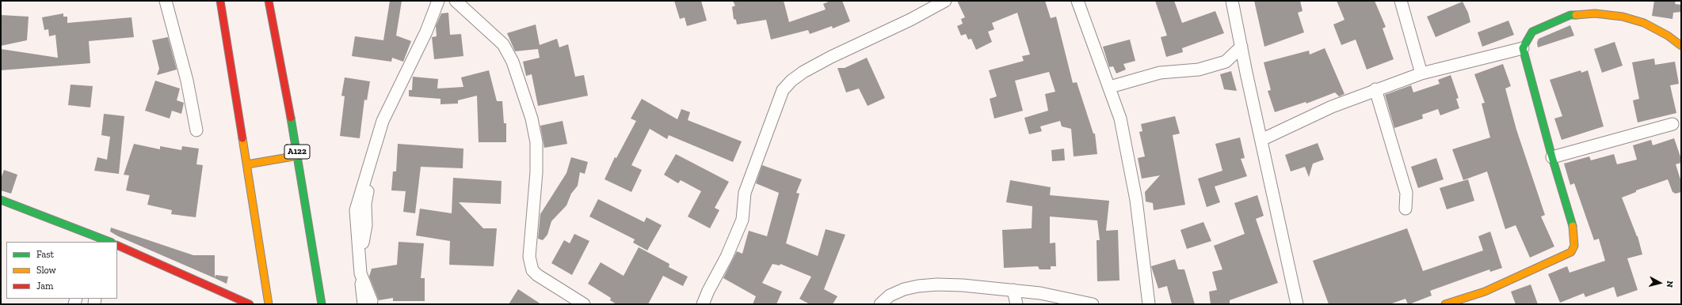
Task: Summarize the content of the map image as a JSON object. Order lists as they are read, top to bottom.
{
  "streets": {
    "main road": ["A122"]
  },
  "legend": ["Fast", "Slow", "Jam"],
  "north": "right"
}
